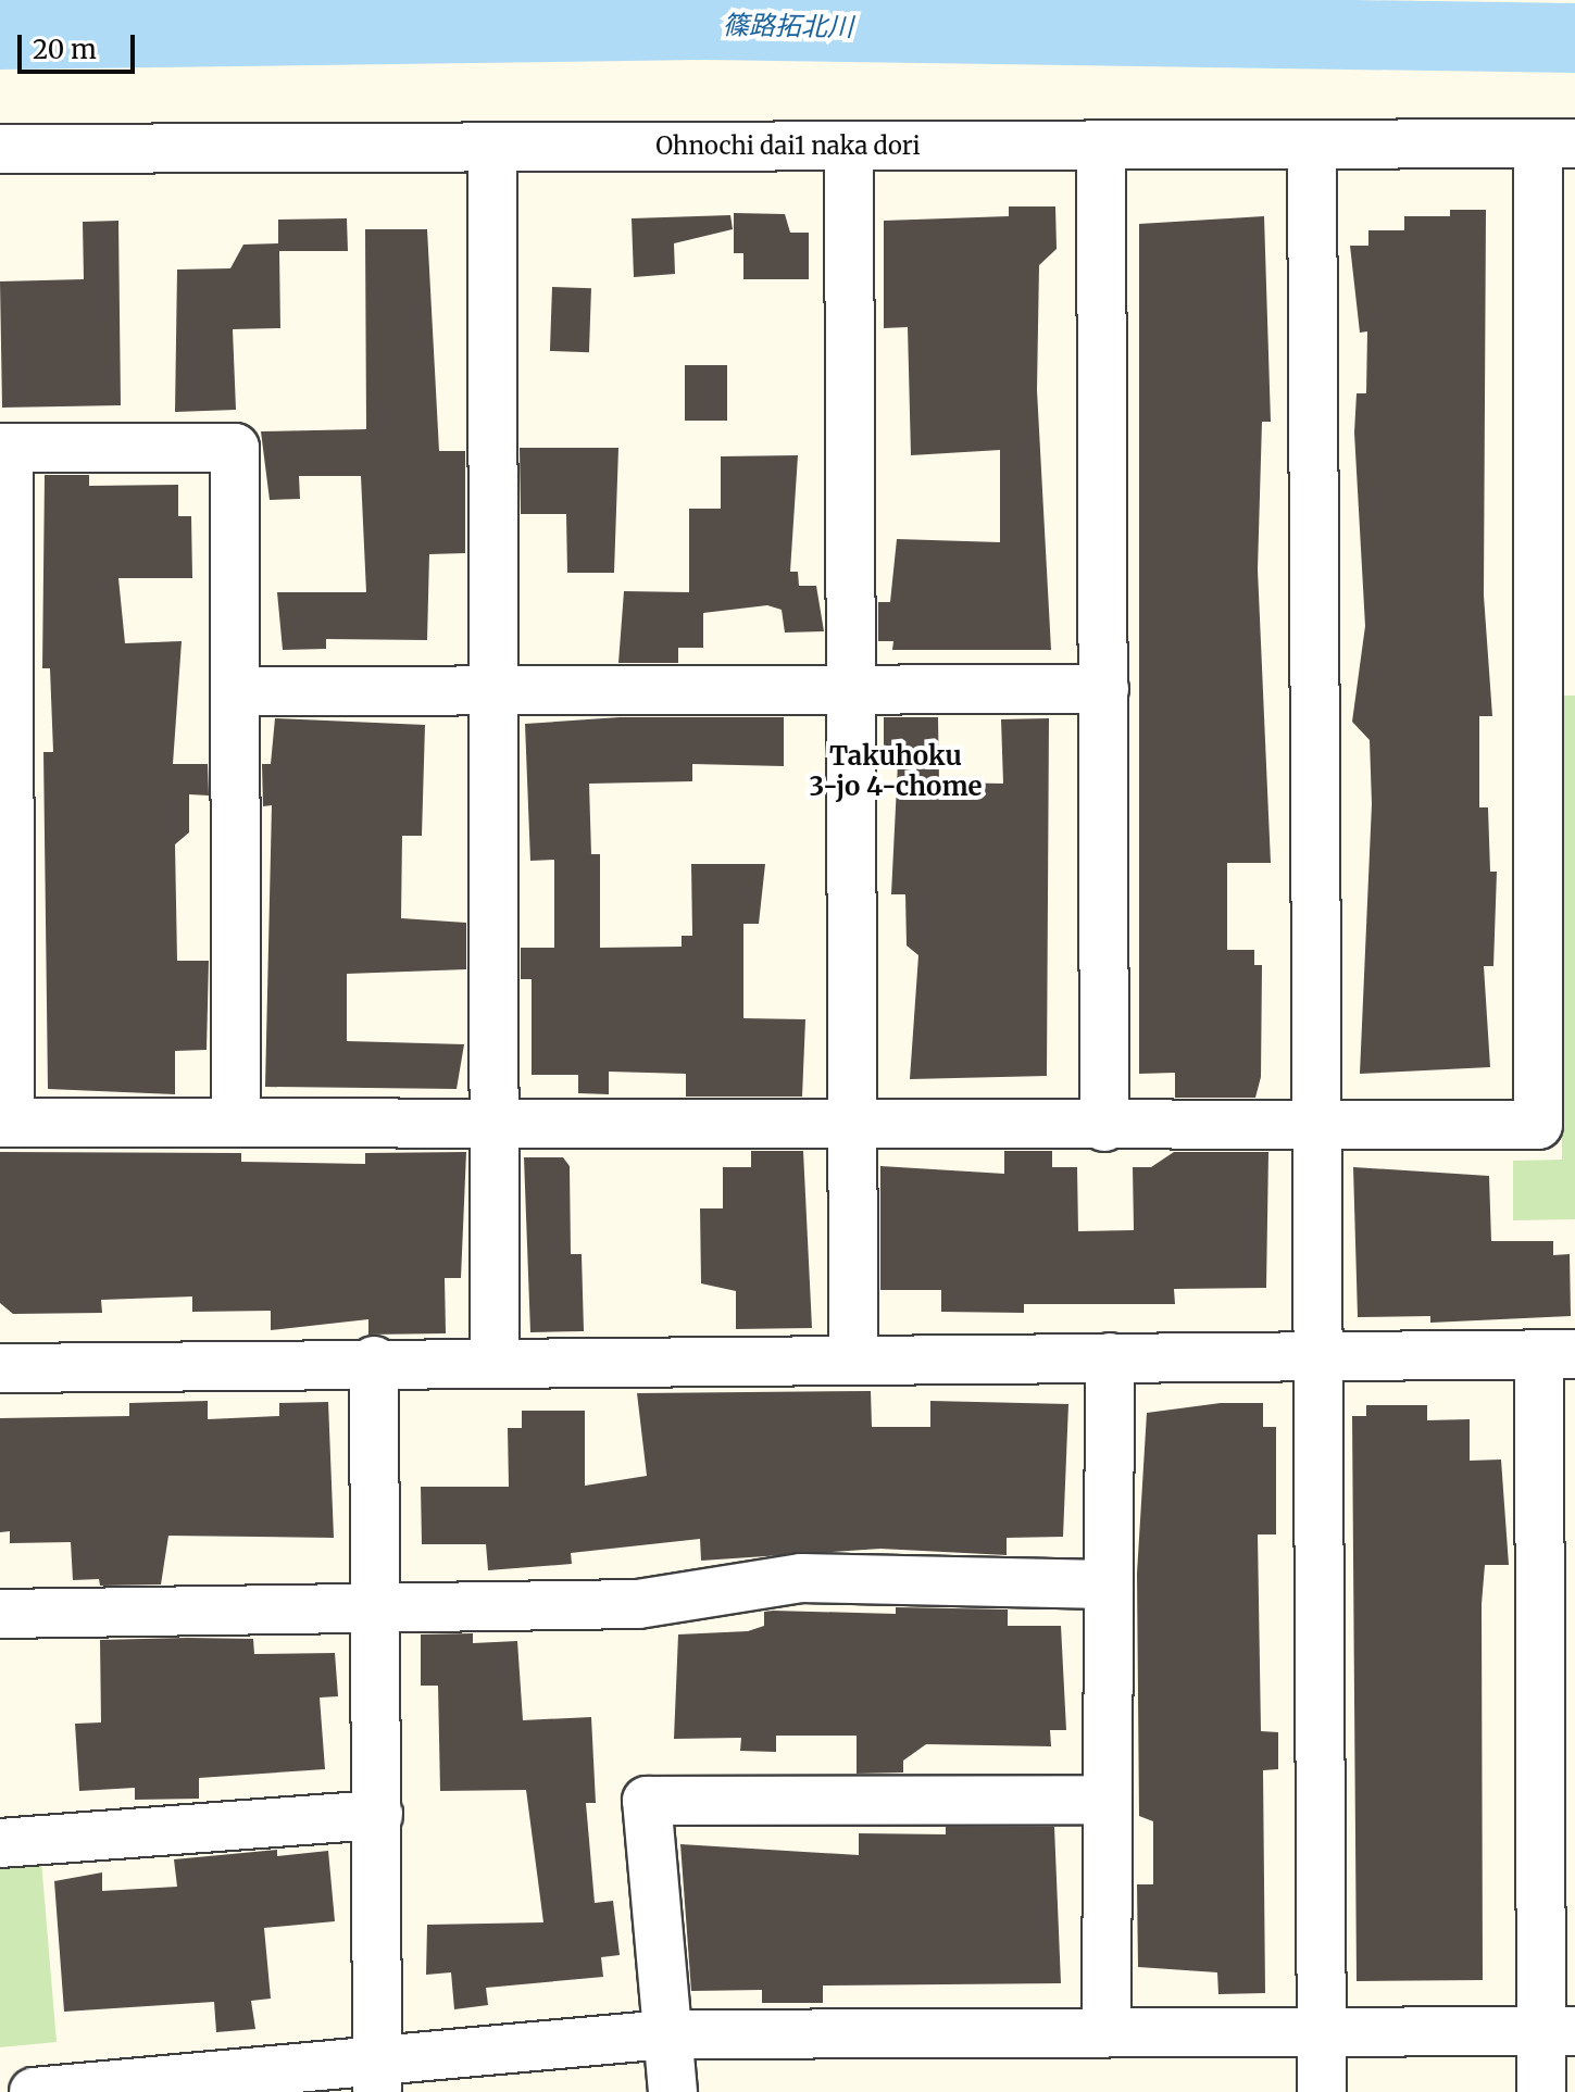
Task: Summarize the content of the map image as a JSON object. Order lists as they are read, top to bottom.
{
  "streets": {
    "street": ["Ohnochi dai1 naka dori"]
  },
  "districts": ["Takuhoku 3-jo 4-chome"],
  "water": ["篠路拓北川"],
  "scale_bar": "20 m"
}
